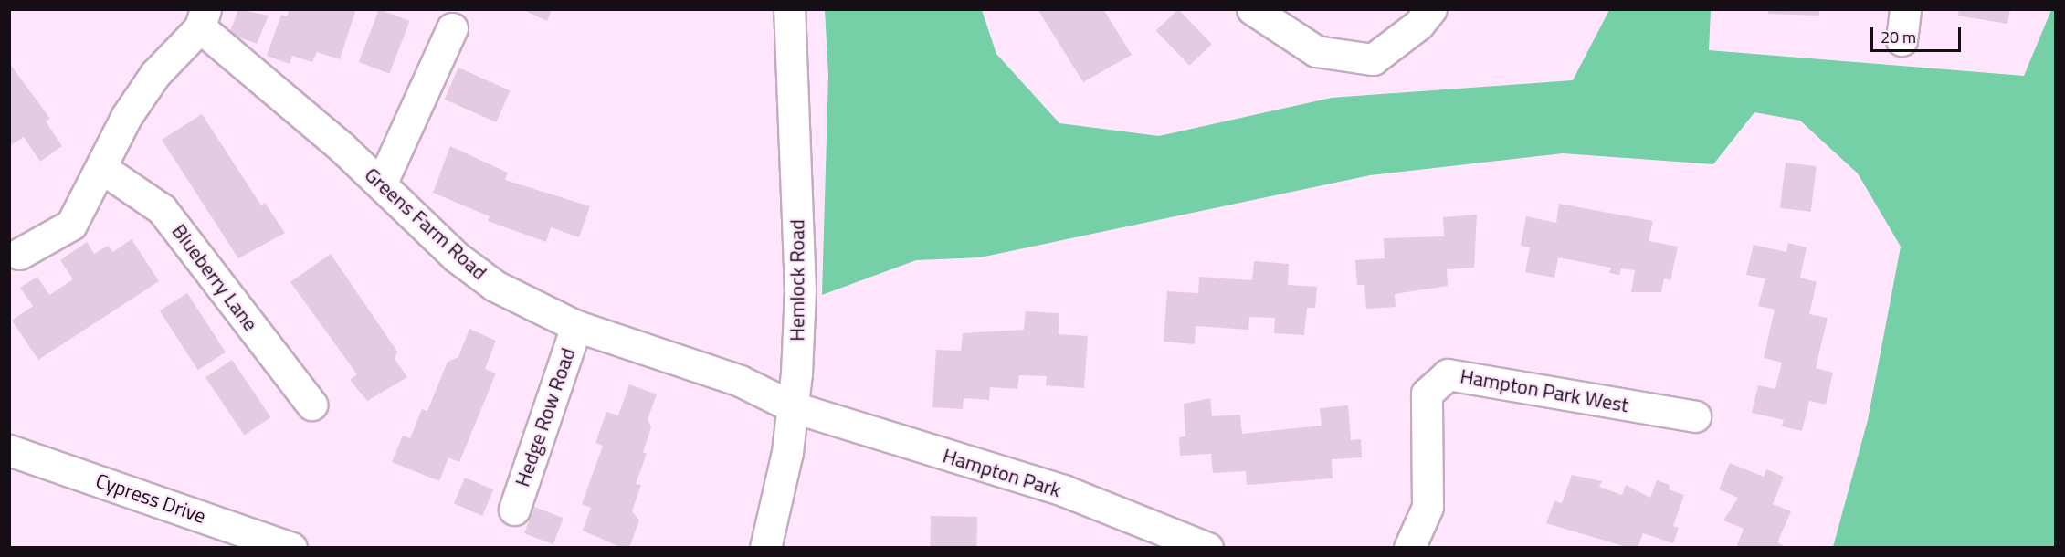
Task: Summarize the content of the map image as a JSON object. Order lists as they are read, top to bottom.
{
  "streets": {
    "street": [
      "Greens Farm Road",
      "Blueberry Lane",
      "Hemlock Road",
      "Hampton Park West",
      "Hedge Row Road",
      "Hampton Park",
      "Cypress Drive"
    ]
  },
  "crossings": [
    ["Greens Farm Road", "Hemlock Road"],
    ["Greens Farm Road", "Hedge Row Road"],
    ["Greens Farm Road", "Hampton Park"],
    ["Hemlock Road", "Hampton Park"]
  ],
  "scale_bar": "20 m"
}
